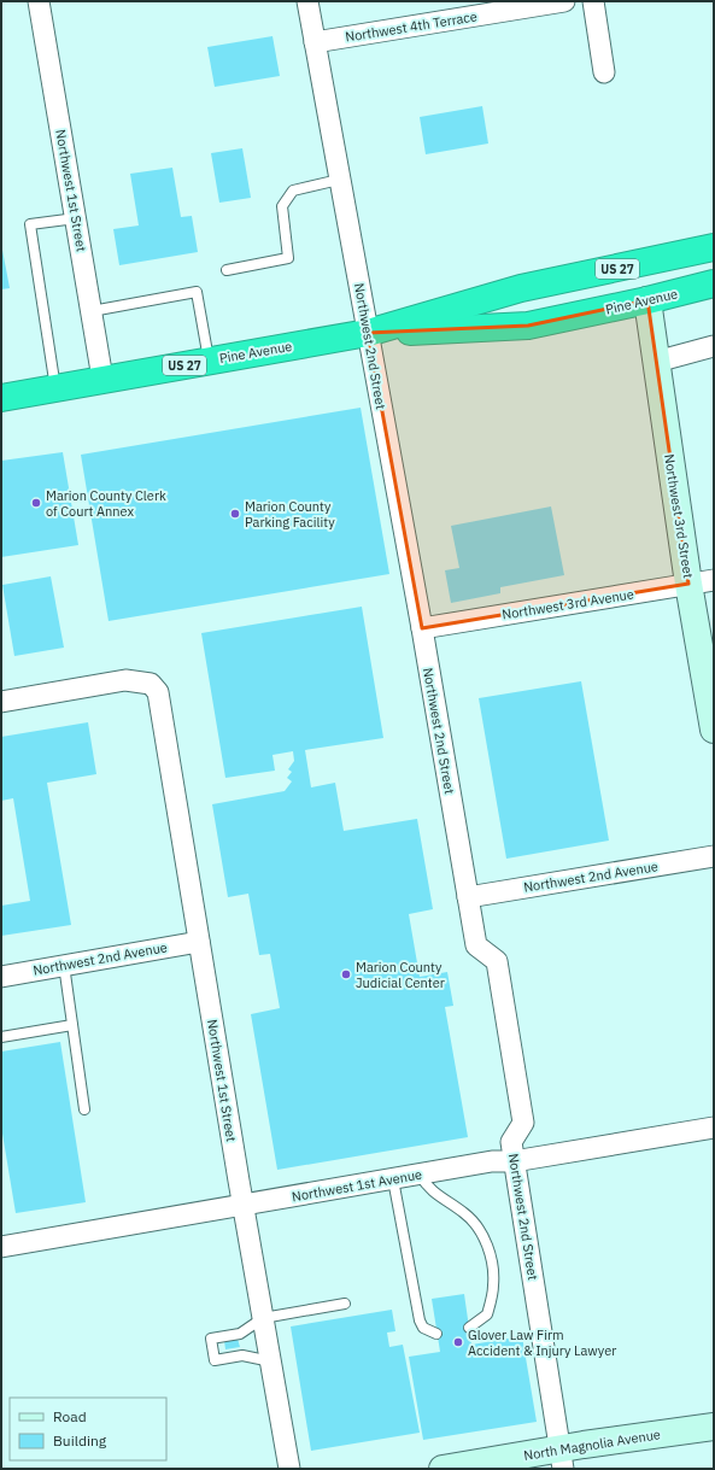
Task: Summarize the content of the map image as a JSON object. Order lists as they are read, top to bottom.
{
  "streets": {
    "highway": ["US 27", "Pine Avenue"],
    "street": [
      "Northwest 4th Terrace",
      "Northwest 1st Street",
      "Northwest 2nd Street",
      "Northwest 3rd Street",
      "Northwest 3rd Avenue",
      "Northwest 2nd Avenue",
      "Northwest 1st Avenue",
      "North Magnolia Avenue"
    ]
  },
  "crossings": [
    ["Northwest 4th Terrace", "Northwest 2nd Street"],
    ["Northwest 1st Street", "Pine Avenue"],
    ["Northwest 1st Street", "Northwest 2nd Avenue"],
    ["Northwest 1st Street", "Northwest 1st Avenue"],
    ["Pine Avenue", "Northwest 2nd Street"],
    ["Pine Avenue", "Northwest 3rd Street"],
    ["Northwest 2nd Street", "Northwest 3rd Avenue"],
    ["Northwest 2nd Street", "Northwest 2nd Avenue"],
    ["Northwest 2nd Street", "Northwest 1st Avenue"],
    ["Northwest 2nd Street", "North Magnolia Avenue"],
    ["Northwest 3rd Street", "Northwest 3rd Avenue"]
  ],
  "places": [
    "Marion County Clerk of Court Annex",
    "Marion County Parking Facility",
    "Marion County Judicial Center",
    "Glover Law Firm Accident & Injury Lawyer"
  ],
  "legend": ["Road", "Building"]
}
